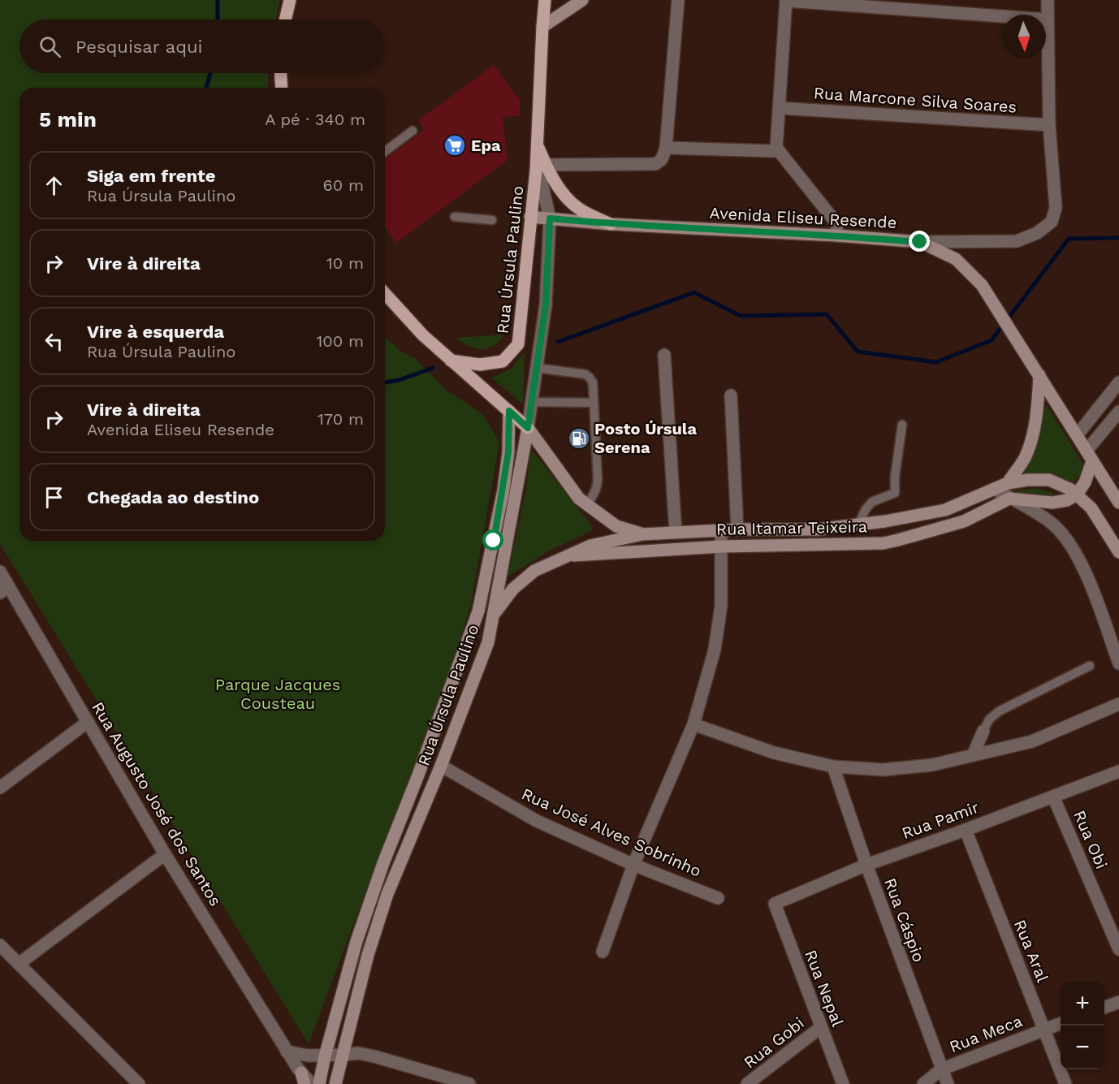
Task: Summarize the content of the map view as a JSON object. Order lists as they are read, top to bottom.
{
  "streets": {
    "main road": ["Avenida Eliseu Resende", "Rua Úrsula Paulino", "Rua Itamar Teixeira"],
    "street": [
      "Rua Marcone Silva Soares",
      "Rua Augusto José dos Santos",
      "Rua Pamir",
      "Rua José Alves Sobrinho",
      "Rua Obi",
      "Rua Cáspio",
      "Rua Aral",
      "Rua Nepal",
      "Rua Meca",
      "Rua Gobi"
    ]
  },
  "crossings": [
    ["Avenida Eliseu Resende", "Rua Úrsula Paulino"],
    ["Rua Úrsula Paulino", "Rua Itamar Teixeira"],
    ["Rua Úrsula Paulino", "Rua José Alves Sobrinho"],
    ["Rua Pamir", "Rua Obi"],
    ["Rua Pamir", "Rua Cáspio"],
    ["Rua Pamir", "Rua Aral"],
    ["Rua Pamir", "Rua Nepal"],
    ["Rua Cáspio", "Rua Meca"],
    ["Rua Aral", "Rua Meca"],
    ["Rua Nepal", "Rua Gobi"]
  ],
  "parks": ["Parque Jacques Cousteau"],
  "places": {
    "supermarket": ["Epa"],
    "fuel station": ["Posto Úrsula Serena"]
  },
  "north": "bottom",
  "page": {
    "search": "Pesquisar aqui",
    "heading": ["5 min", "A pé · 340 m"],
    "list": [
      ["Siga em frente", "Rua Úrsula Paulino", "60 m"],
      ["Vire à direita", "10 m"],
      ["Vire à esquerda", "Rua Úrsula Paulino", "100 m"],
      ["Vire à direita", "Avenida Eliseu Resende", "170 m"],
      "Chegada ao destino"
    ],
    "map_buttons": ["+", "−"]
  }
}
